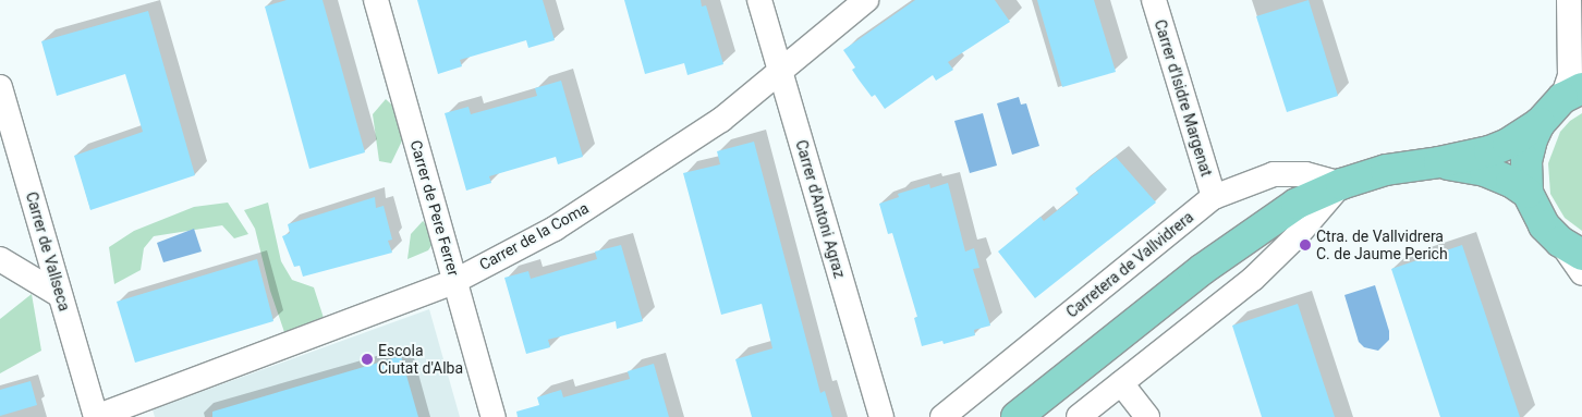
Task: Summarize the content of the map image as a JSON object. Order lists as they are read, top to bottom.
{
  "streets": {
    "street": [
      "Carrer d'Isidre Margenat",
      "Carrer de Pere Ferrer",
      "Carrer d'Antoni Agraz",
      "Carrer de la Coma",
      "Carrer de Vallseca",
      "Carretera de Vallvidrera"
    ]
  },
  "crossings": [
    ["Carrer d'Isidre Margenat", "Carretera de Vallvidrera"],
    ["Carrer de Pere Ferrer", "Carrer de la Coma"],
    ["Carrer d'Antoni Agraz", "Carrer de la Coma"],
    ["Carrer de la Coma", "Carrer de Vallseca"]
  ],
  "places": ["Ctra. de Vallvidrera C. de Jaume Perich", "Escola Ciutat d'Alba"]
}
